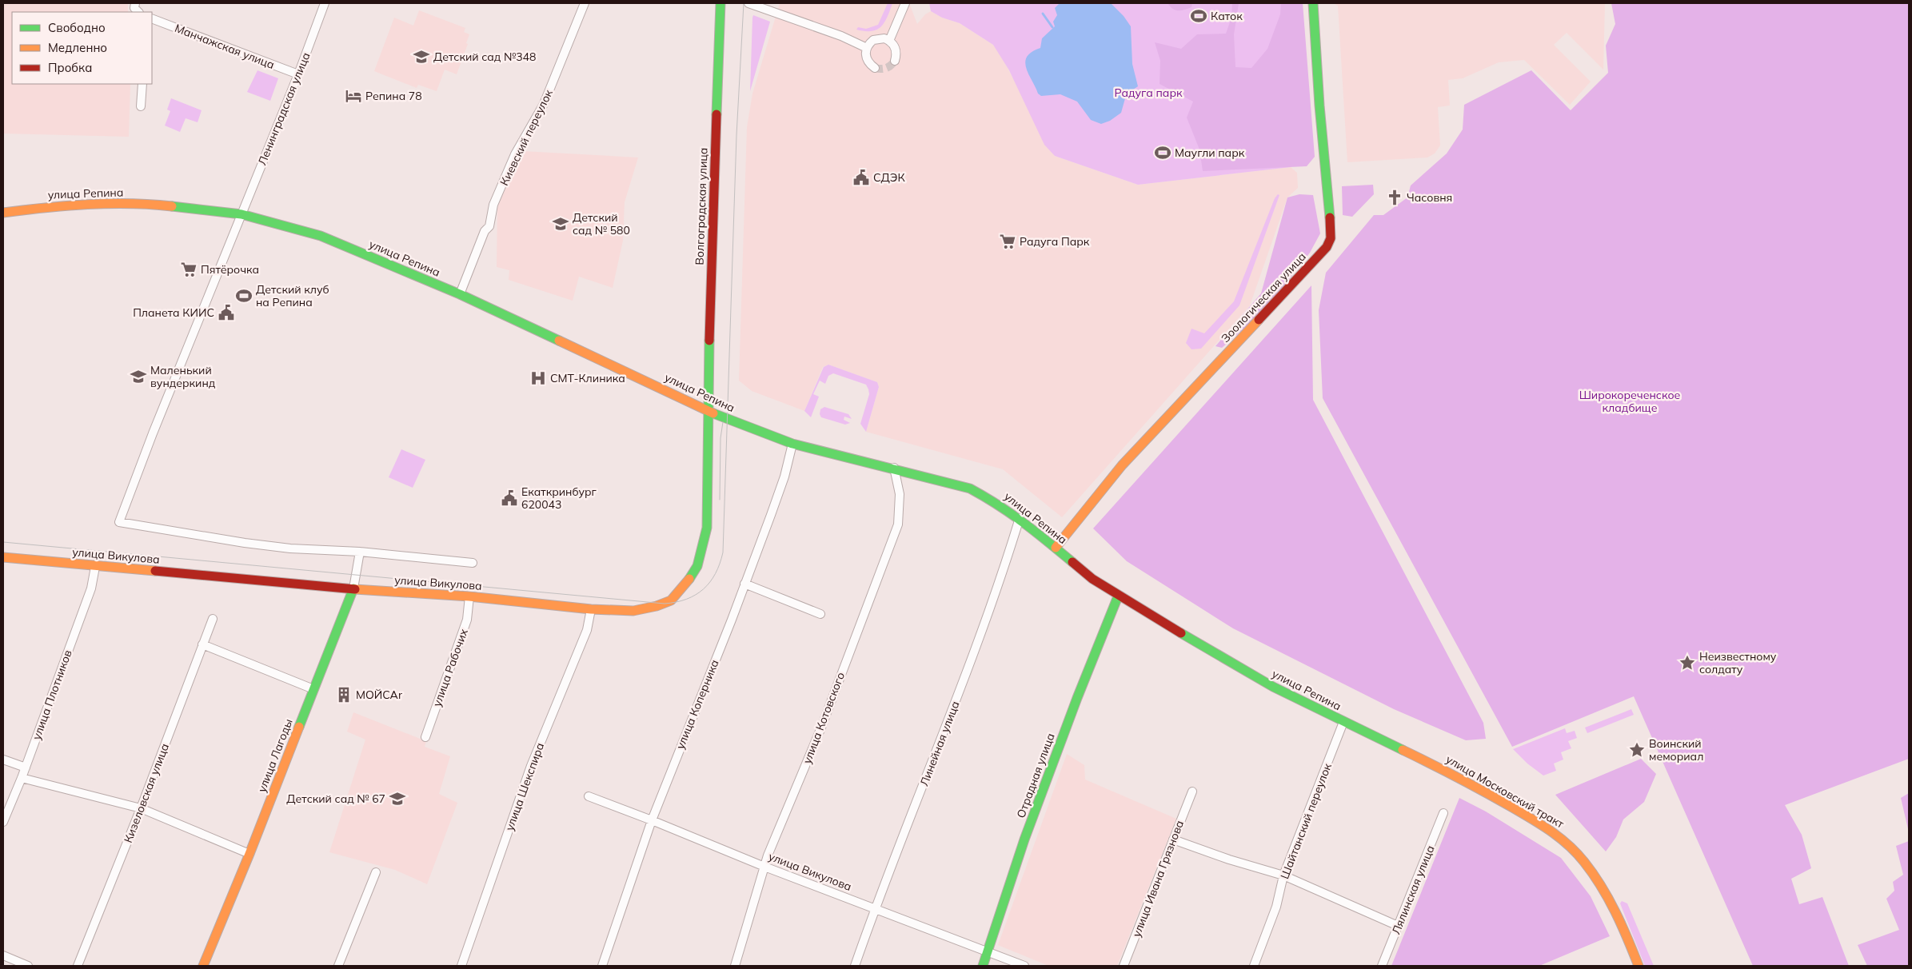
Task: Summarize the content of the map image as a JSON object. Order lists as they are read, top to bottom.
{
  "streets": {
    "street": [
      "Манчажская улица",
      "Ленинградская улица",
      "Киевский переулок",
      "улица Репина",
      "Волгоградская улица",
      "Зоологическая улица",
      "улица Викулова",
      "улица Рабочих",
      "улица Плотников",
      "улица Коперника",
      "улица Котовского",
      "Линейная улица",
      "улица Лагоды",
      "Отрадная улица",
      "улица Шекспира",
      "улица Московский тракт",
      "Кизеловская улица",
      "Шайтанский переулок",
      "улица Ивана Грязнова",
      "Лялинская улица"
    ]
  },
  "crossings": [
    ["Манчажская улица", "Ленинградская улица"],
    ["Ленинградская улица", "улица Репина"],
    ["Ленинградская улица", "улица Лагоды"],
    ["Киевский переулок", "улица Репина"],
    ["улица Репина", "Волгоградская улица"],
    ["улица Репина", "Зоологическая улица"],
    ["улица Репина", "улица Викулова"],
    ["улица Репина", "улица Коперника"],
    ["улица Репина", "улица Котовского"],
    ["улица Репина", "Линейная улица"],
    ["улица Репина", "Отрадная улица"],
    ["улица Репина", "улица Московский тракт"],
    ["улица Репина", "Шайтанский переулок"],
    ["Волгоградская улица", "улица Викулова"],
    ["улица Викулова", "улица Рабочих"],
    ["улица Викулова", "улица Плотников"],
    ["улица Викулова", "улица Коперника"],
    ["улица Викулова", "улица Котовского"],
    ["улица Викулова", "Линейная улица"],
    ["улица Викулова", "улица Лагоды"],
    ["улица Викулова", "Отрадная улица"],
    ["улица Викулова", "улица Шекспира"],
    ["улица Московский тракт", "Шайтанский переулок"]
  ],
  "parks": ["Радуга парк", "Широкореченское кладбище"],
  "places": {
    "sports": ["Каток", "Маугли парк", "Детский клуб на Репина"],
    "school or university": [
      "Детский сад №348",
      "Детский сад № 580",
      "Маленький вундеркинд",
      "Детский сад № 67"
    ],
    "hotel": ["Репина 78"],
    "public building": ["СДЭК", "Планета КИИС", "Екаткринбург 620043"],
    "church": ["Часовня"],
    "supermarket": ["Радуга Парк", "Пятёрочка"],
    "hospital": ["СМТ-Клиника"],
    "place": ["Неизвестному солдату", "Воинский мемориал"],
    "building": ["МОЙCAr"]
  },
  "legend": ["Свободно", "Медленно", "Пробка"]
}
